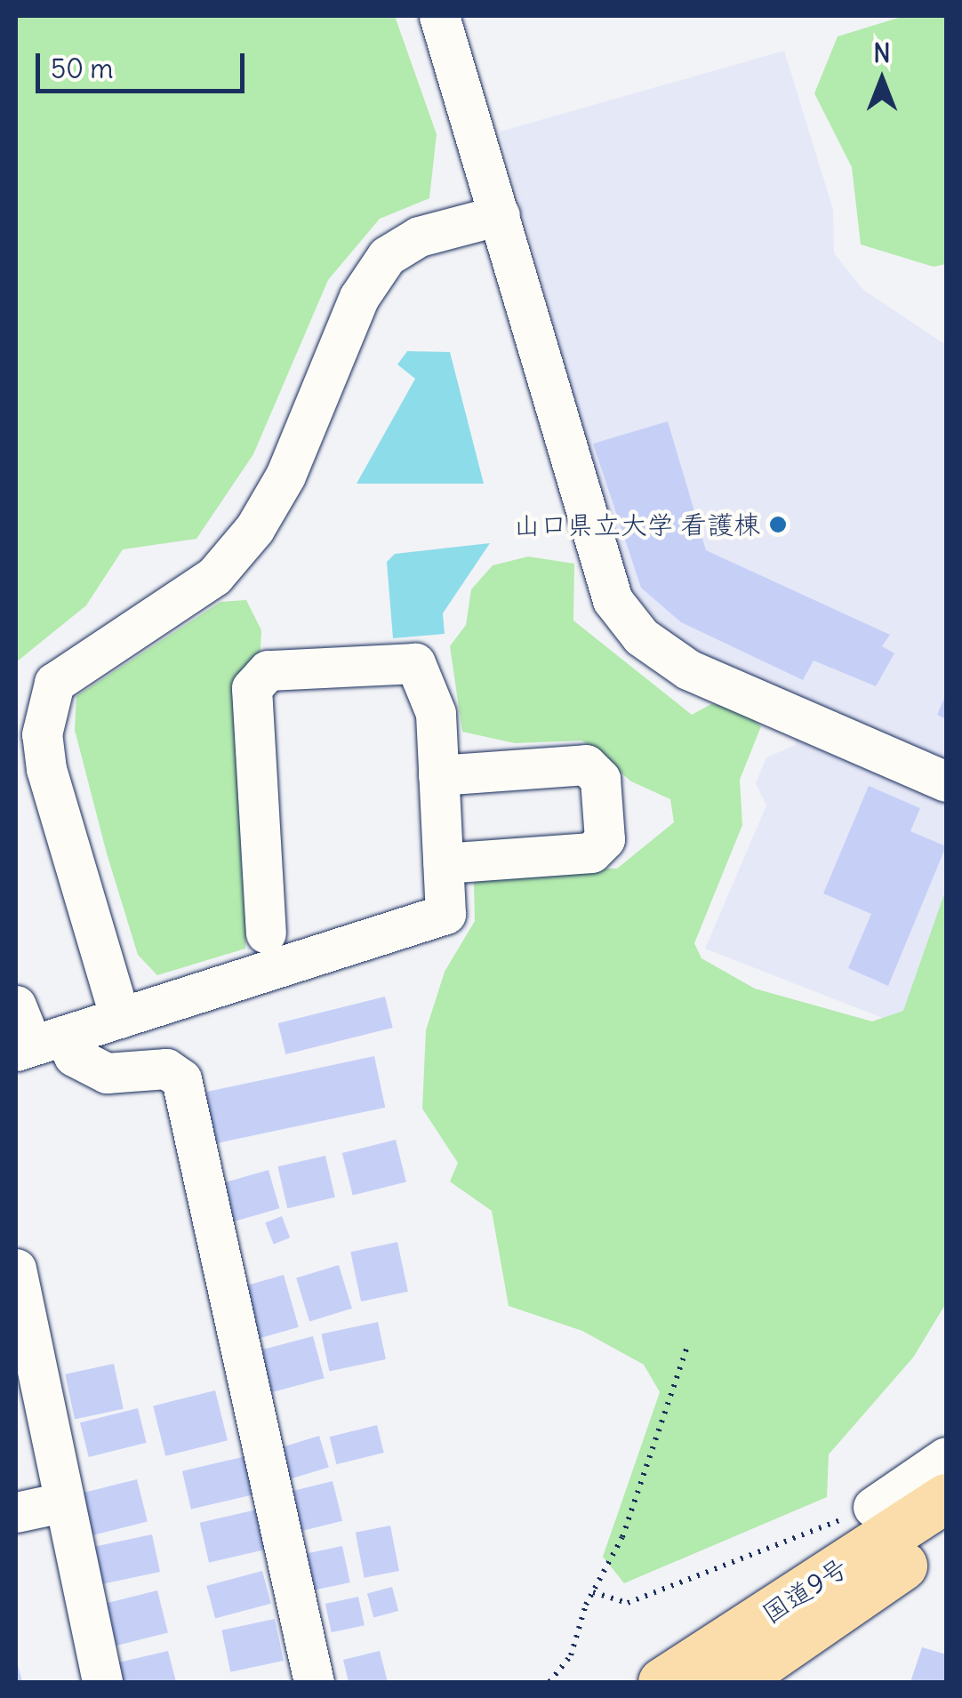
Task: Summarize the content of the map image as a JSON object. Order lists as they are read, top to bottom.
{
  "streets": {
    "highway": ["国道9号"]
  },
  "places": ["山口県立大学 看護棟"],
  "scale_bar": "50 m",
  "north": "top"
}
